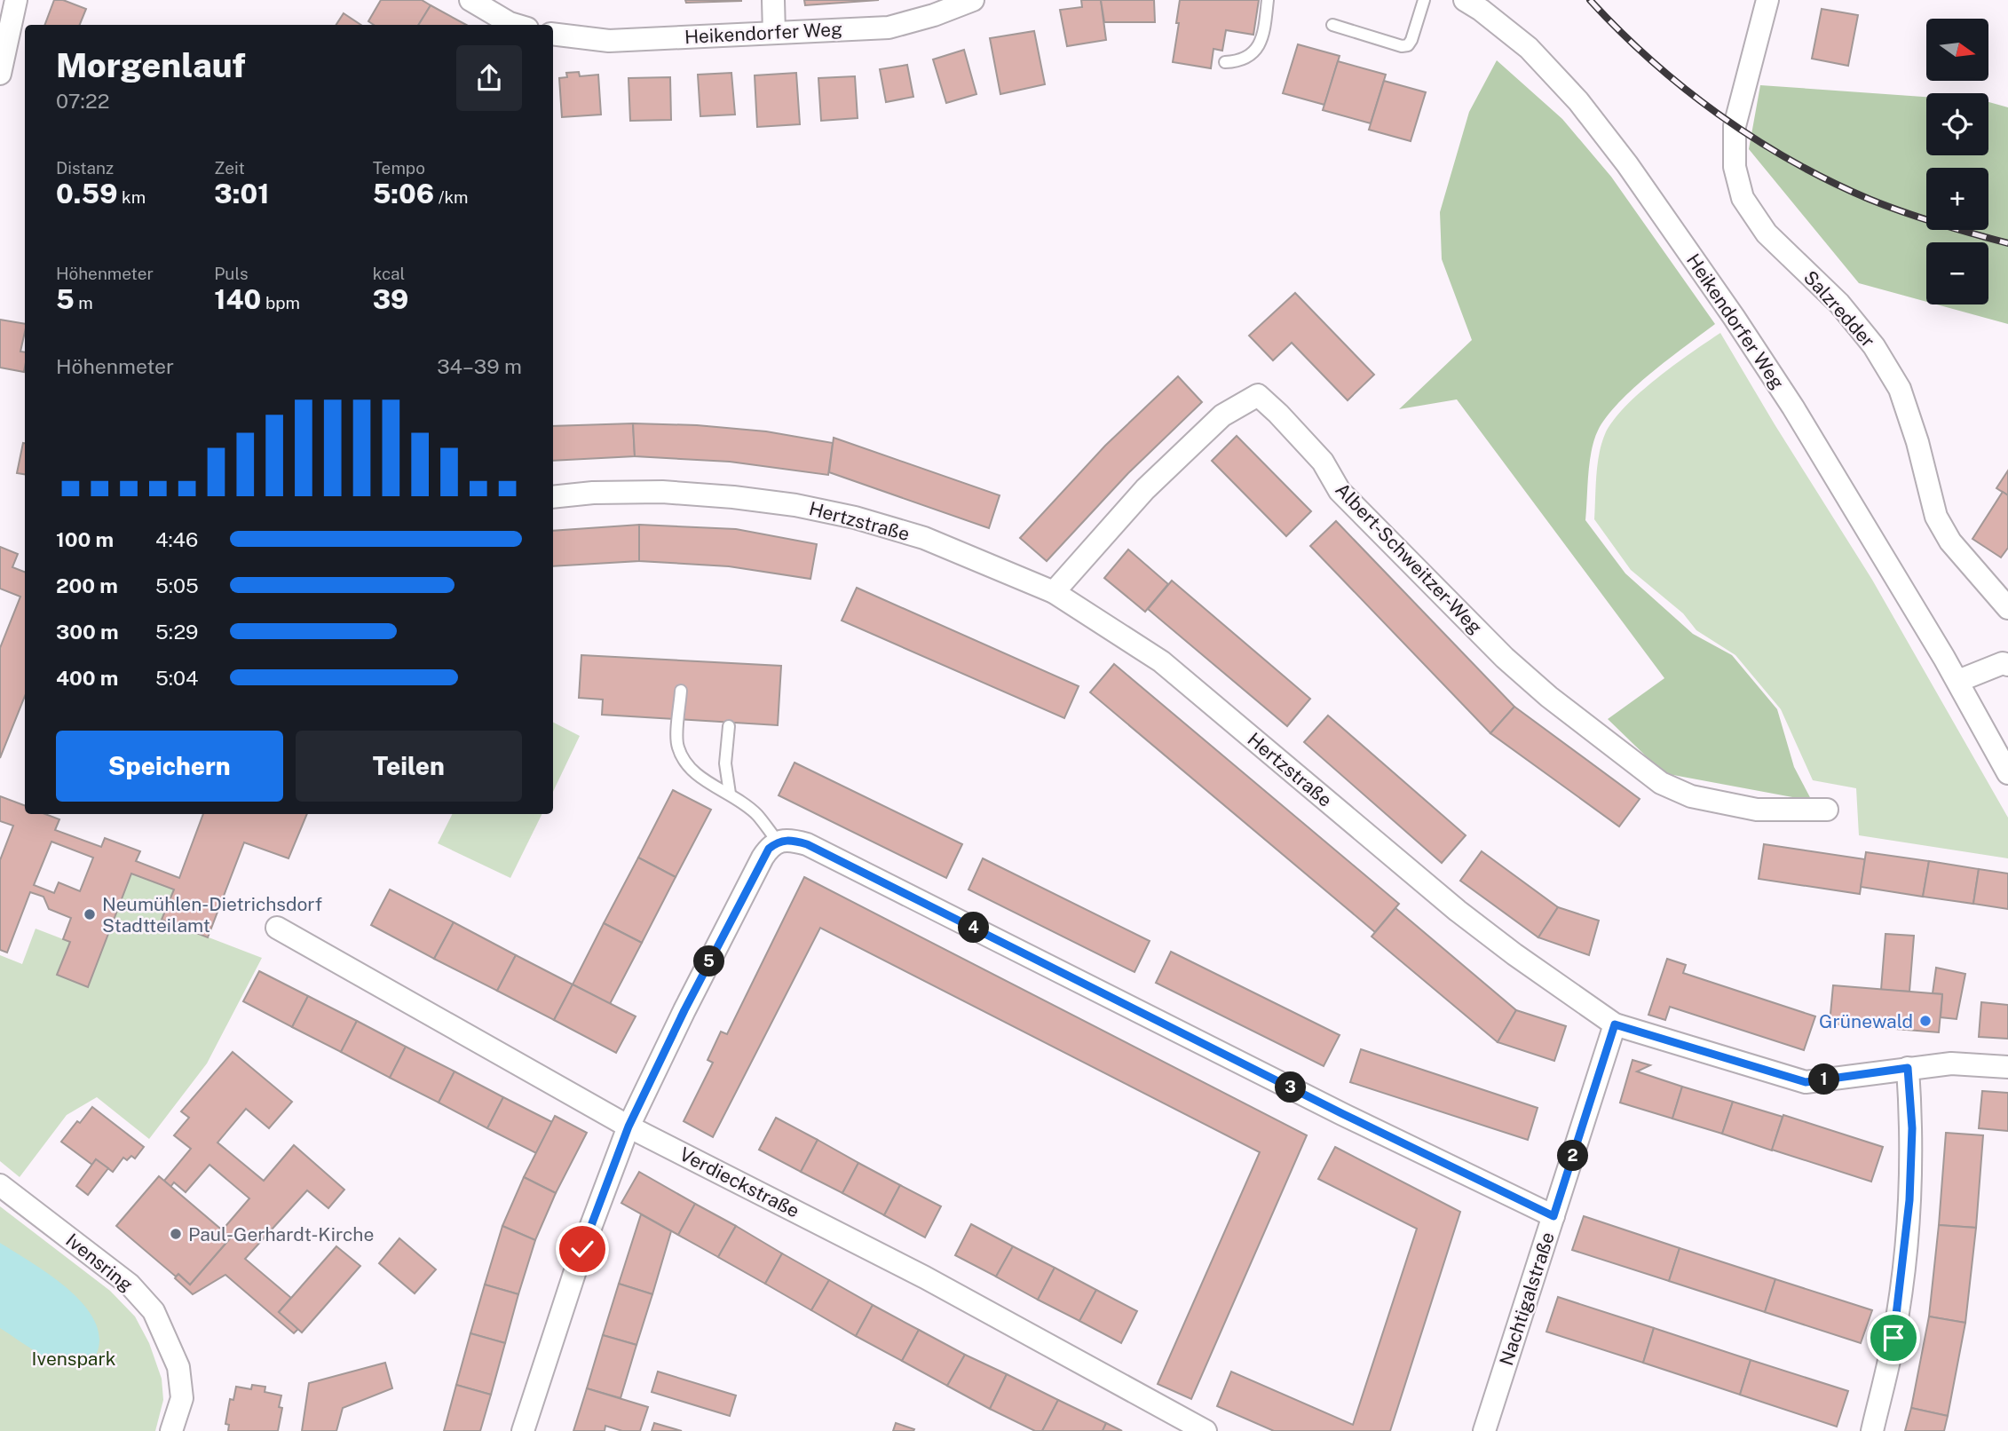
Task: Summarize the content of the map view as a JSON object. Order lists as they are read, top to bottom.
{
  "streets": {
    "street": [
      "Heikendorfer Weg",
      "Salzredder",
      "Hertzstraße",
      "Albert-Schweitzer-Weg",
      "Verdieckstraße",
      "Ivensring",
      "Nachtigalstraße"
    ]
  },
  "crossings": [
    ["Hertzstraße", "Albert-Schweitzer-Weg"],
    ["Hertzstraße", "Nachtigalstraße"]
  ],
  "parks": ["Ivenspark"],
  "places": ["Neumühlen-Dietrichsdorf Stadtteilamt", "Grünewald", "Paul-Gerhardt-Kirche"],
  "north": "right",
  "page": {
    "map_buttons": ["+", "−"],
    "heading": ["Morgenlauf", "07:22"],
    "stats": [
      ["Distanz", "0.59 km"],
      ["Zeit", "3:01"],
      ["Tempo", "5:06 /km"],
      ["Höhenmeter", "5 m"],
      ["Puls", "140 bpm"],
      ["kcal", "39"]
    ],
    "chart": ["Höhenmeter", "34–39 m"],
    "list": [
      {
        "name": "100 m",
        "note": "4:46"
      },
      {
        "name": "200 m",
        "note": "5:05"
      },
      {
        "name": "300 m",
        "note": "5:29"
      },
      {
        "name": "400 m",
        "note": "5:04"
      }
    ],
    "buttons": ["Speichern", "Teilen"],
    "pins": [
      "4",
      "5",
      "1",
      "3",
      "2"
    ]
  }
}
